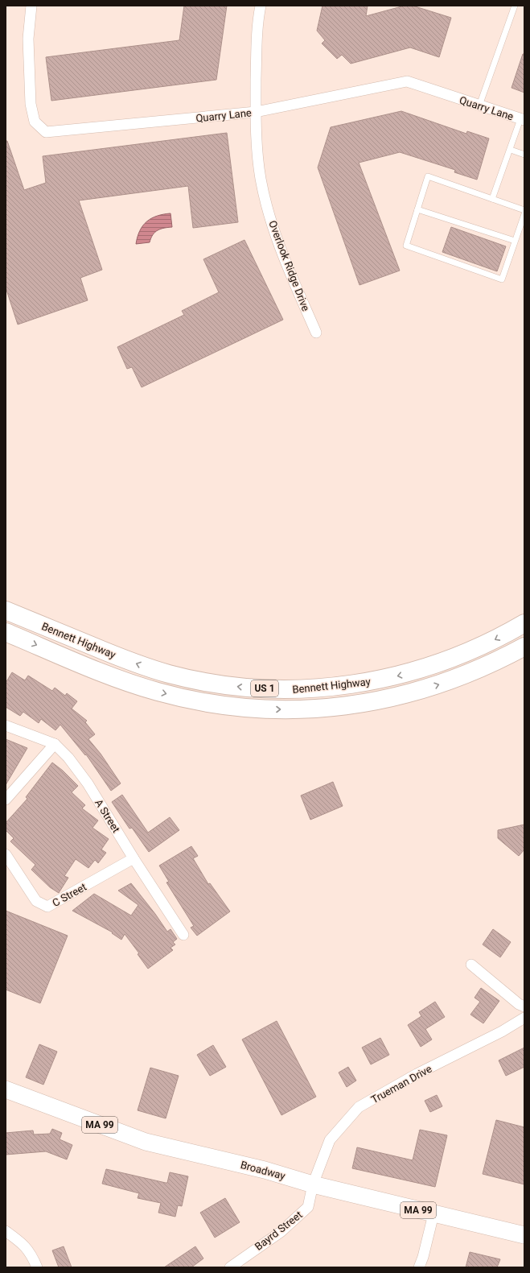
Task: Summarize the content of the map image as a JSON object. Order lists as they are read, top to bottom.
{
  "streets": {
    "highway": ["Bennett Highway", "US 1"],
    "main road": ["MA 99", "Broadway"],
    "street": [
      "Quarry Lane",
      "Overlook Ridge Drive",
      "A Street",
      "C Street",
      "Trueman Drive",
      "Bayrd Street"
    ]
  },
  "crossings": [
    ["Quarry Lane", "Overlook Ridge Drive"],
    ["A Street", "C Street"],
    ["Trueman Drive", "Broadway"],
    ["Trueman Drive", "Bayrd Street"],
    ["Broadway", "Bayrd Street"]
  ]
}
